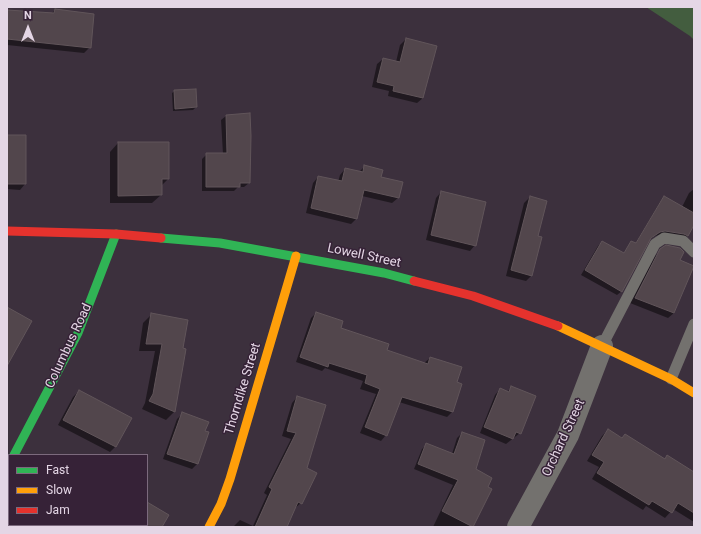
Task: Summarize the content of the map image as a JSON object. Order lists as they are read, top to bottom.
{
  "streets": {
    "main road": ["Lowell Street", "Columbus Road", "Thorndike Street"],
    "street": ["Orchard Street"]
  },
  "crossings": [
    ["Lowell Street", "Columbus Road"],
    ["Lowell Street", "Thorndike Street"],
    ["Lowell Street", "Orchard Street"]
  ],
  "legend": ["Fast", "Slow", "Jam"],
  "north": "top"
}
